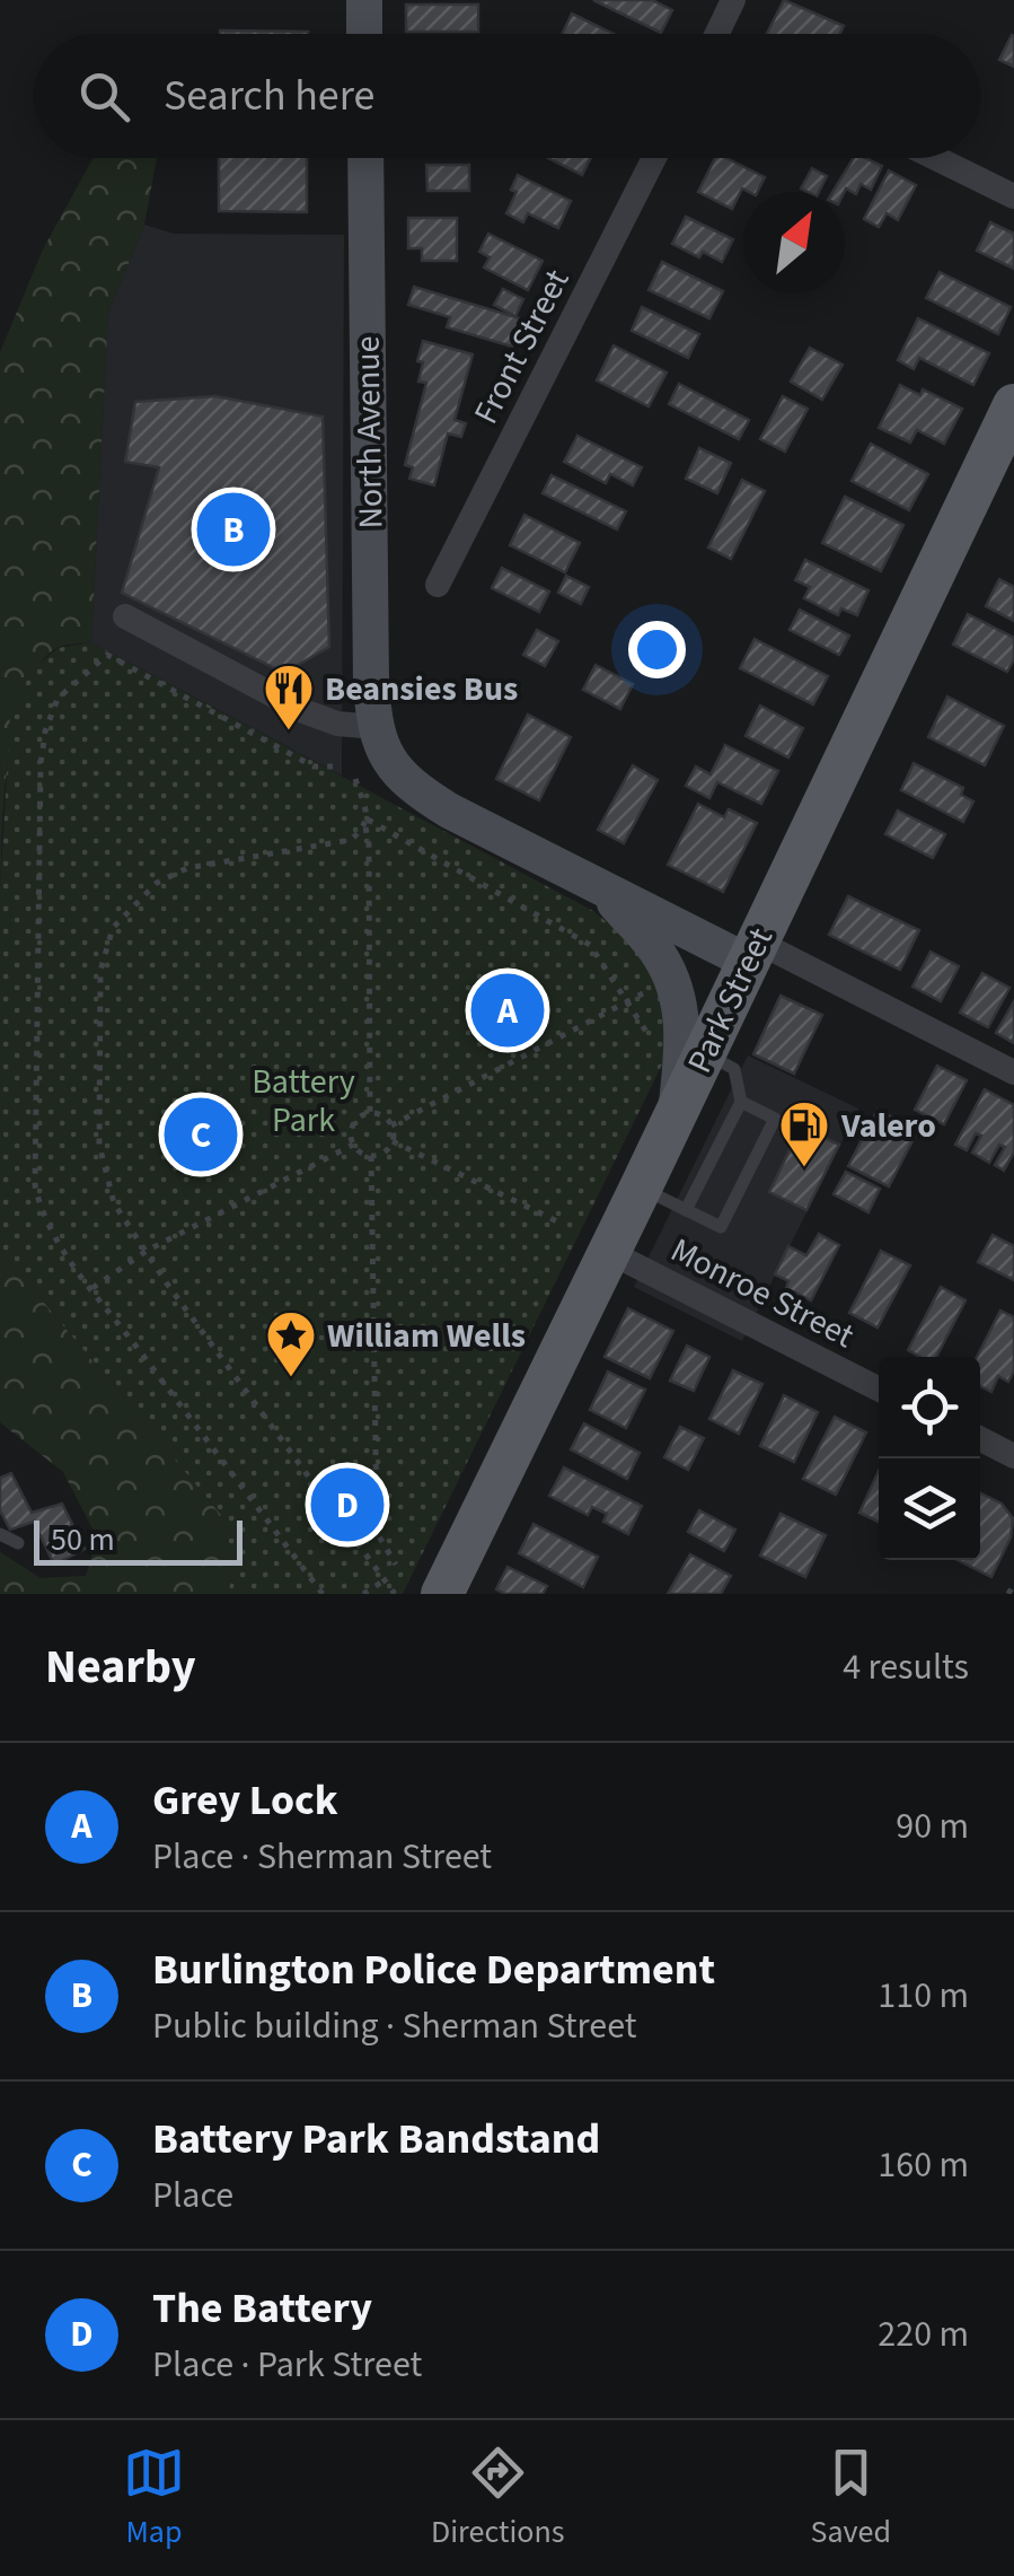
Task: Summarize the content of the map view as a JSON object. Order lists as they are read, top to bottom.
{
  "streets": {
    "main road": ["North Avenue", "Park Street"],
    "street": ["Front Street", "Monroe Street"]
  },
  "crossings": [
    ["Park Street", "Monroe Street"]
  ],
  "parks": ["Battery Park"],
  "places": {
    "restaurant": ["Beansies Bus"],
    "fuel station": ["Valero"],
    "place": ["William Wells"]
  },
  "scale_bar": "50 m",
  "north": "top right",
  "page": {
    "search": "Search here",
    "pins": [
      "B",
      "A",
      "C",
      "D"
    ],
    "scale": "50 m",
    "heading": ["Nearby", "4 results"],
    "list": [
      {
        "mark": "A",
        "name": "Grey Lock",
        "note": "Place · Sherman Street",
        "value": "90 m"
      },
      {
        "mark": "B",
        "name": "Burlington Police Department",
        "note": "Public building · Sherman Street",
        "value": "110 m"
      },
      {
        "mark": "C",
        "name": "Battery Park Bandstand",
        "note": "Place",
        "value": "160 m"
      },
      {
        "mark": "D",
        "name": "The Battery",
        "note": "Place · Park Street",
        "value": "220 m"
      }
    ],
    "nav": ["Map", "Directions", "Saved"]
  }
}
